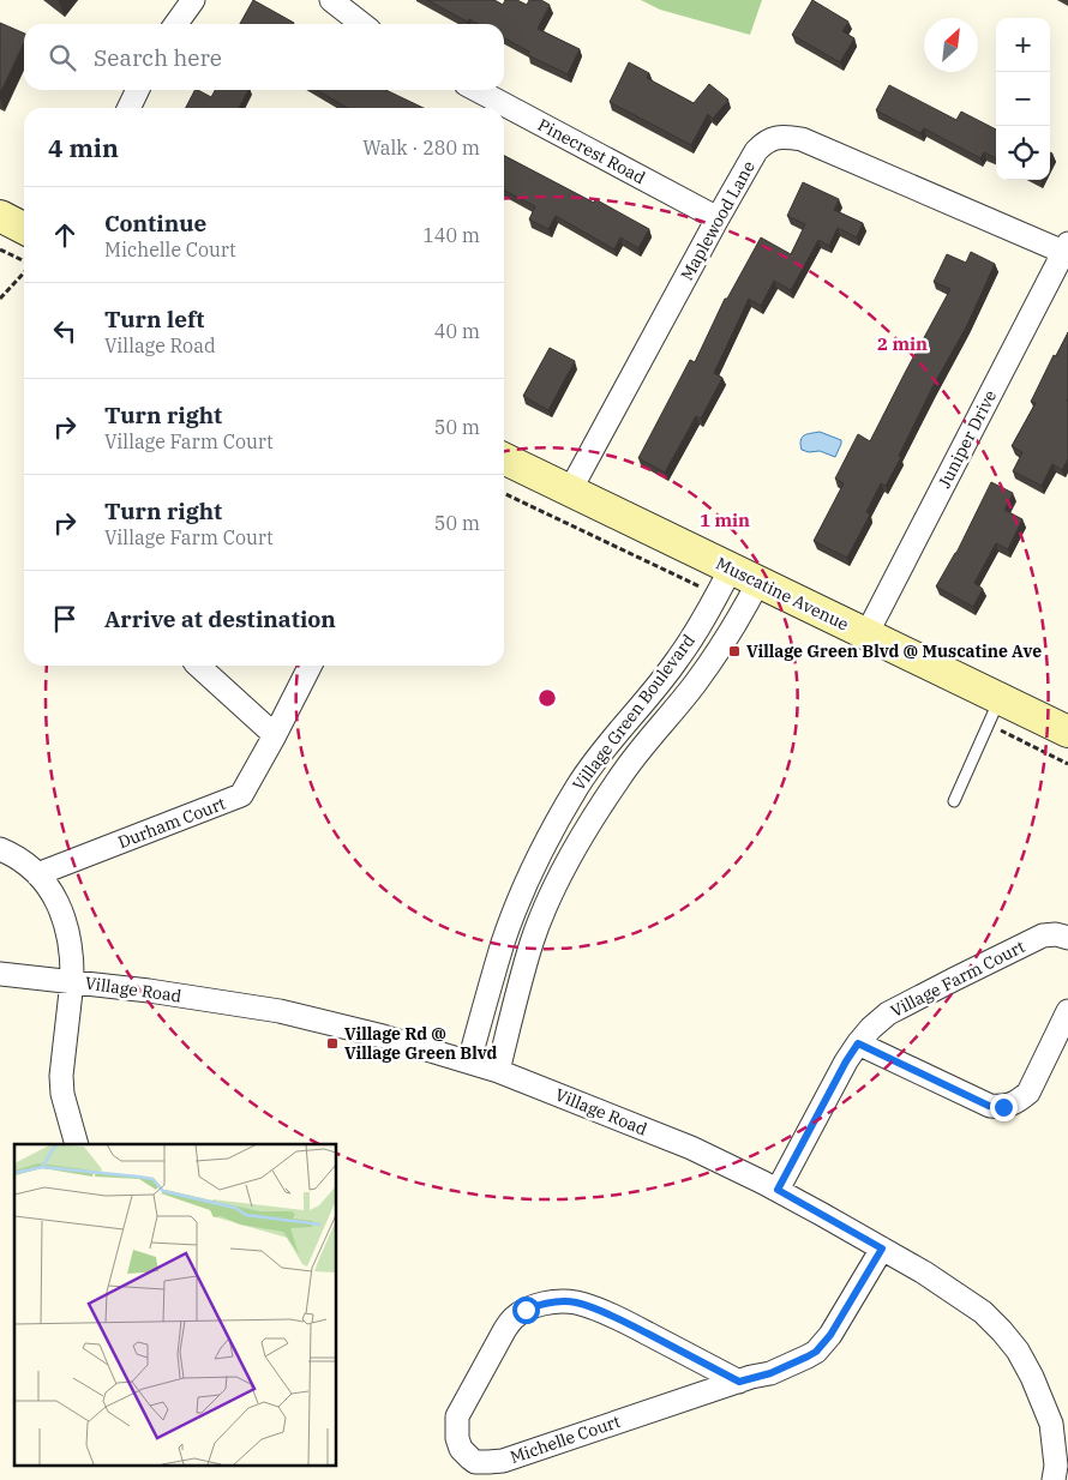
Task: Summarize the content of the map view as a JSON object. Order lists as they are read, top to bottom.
{
  "streets": {
    "main road": ["Muscatine Avenue"],
    "street": [
      "Pinecrest Road",
      "Maplewood Lane",
      "Juniper Drive",
      "Village Green Boulevard",
      "Durham Court",
      "Village Farm Court",
      "Village Road",
      "Michelle Court"
    ]
  },
  "crossings": [
    ["Pinecrest Road", "Maplewood Lane"],
    ["Maplewood Lane", "Juniper Drive"],
    ["Maplewood Lane", "Muscatine Avenue"],
    ["Juniper Drive", "Muscatine Avenue"],
    ["Muscatine Avenue", "Village Green Boulevard"],
    ["Village Green Boulevard", "Village Road"],
    ["Village Farm Court", "Village Road"],
    ["Village Road", "Michelle Court"]
  ],
  "places": {
    "transit": ["Village Green Blvd @ Muscatine Ave", "Village Rd @ Village Green Blvd"]
  },
  "north": "top right",
  "page": {
    "map_buttons": ["+", "−"],
    "search": "Search here",
    "heading": ["4 min", "Walk · 280 m"],
    "list": [
      ["Continue", "Michelle Court", "140 m"],
      ["Turn left", "Village Road", "40 m"],
      ["Turn right", "Village Farm Court", "50 m"],
      ["Turn right", "Village Farm Court", "50 m"],
      "Arrive at destination"
    ]
  },
  "rings": ["2 min", "1 min"]
}
